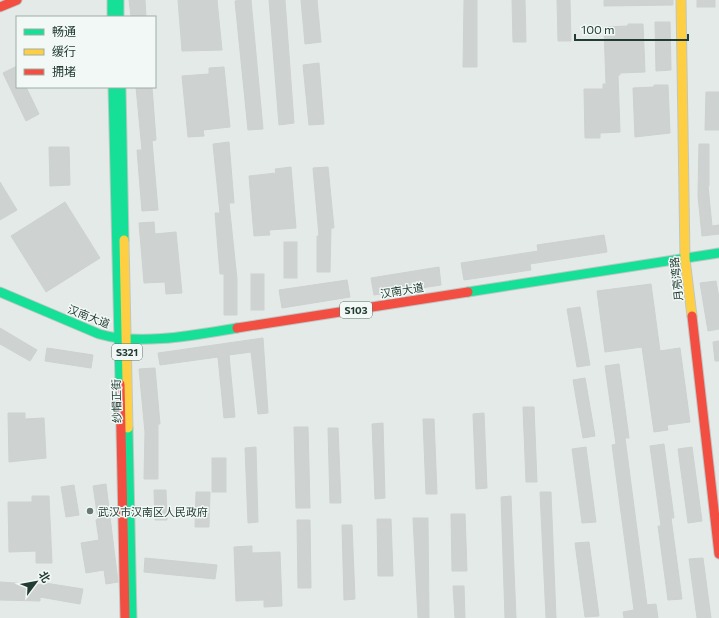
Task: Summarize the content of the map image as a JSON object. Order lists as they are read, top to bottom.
{
  "streets": {
    "main road": [
      "月亮湾路",
      "汉南大道",
      "S103",
      "S321",
      "纱帽正街"
    ]
  },
  "crossings": [
    ["月亮湾路", "汉南大道"],
    ["汉南大道", "纱帽正街"]
  ],
  "places": ["武汉市汉南区人民政府"],
  "legend": ["畅通", "缓行", "拥堵"],
  "scale_bar": "100 m",
  "north": "top right"
}
